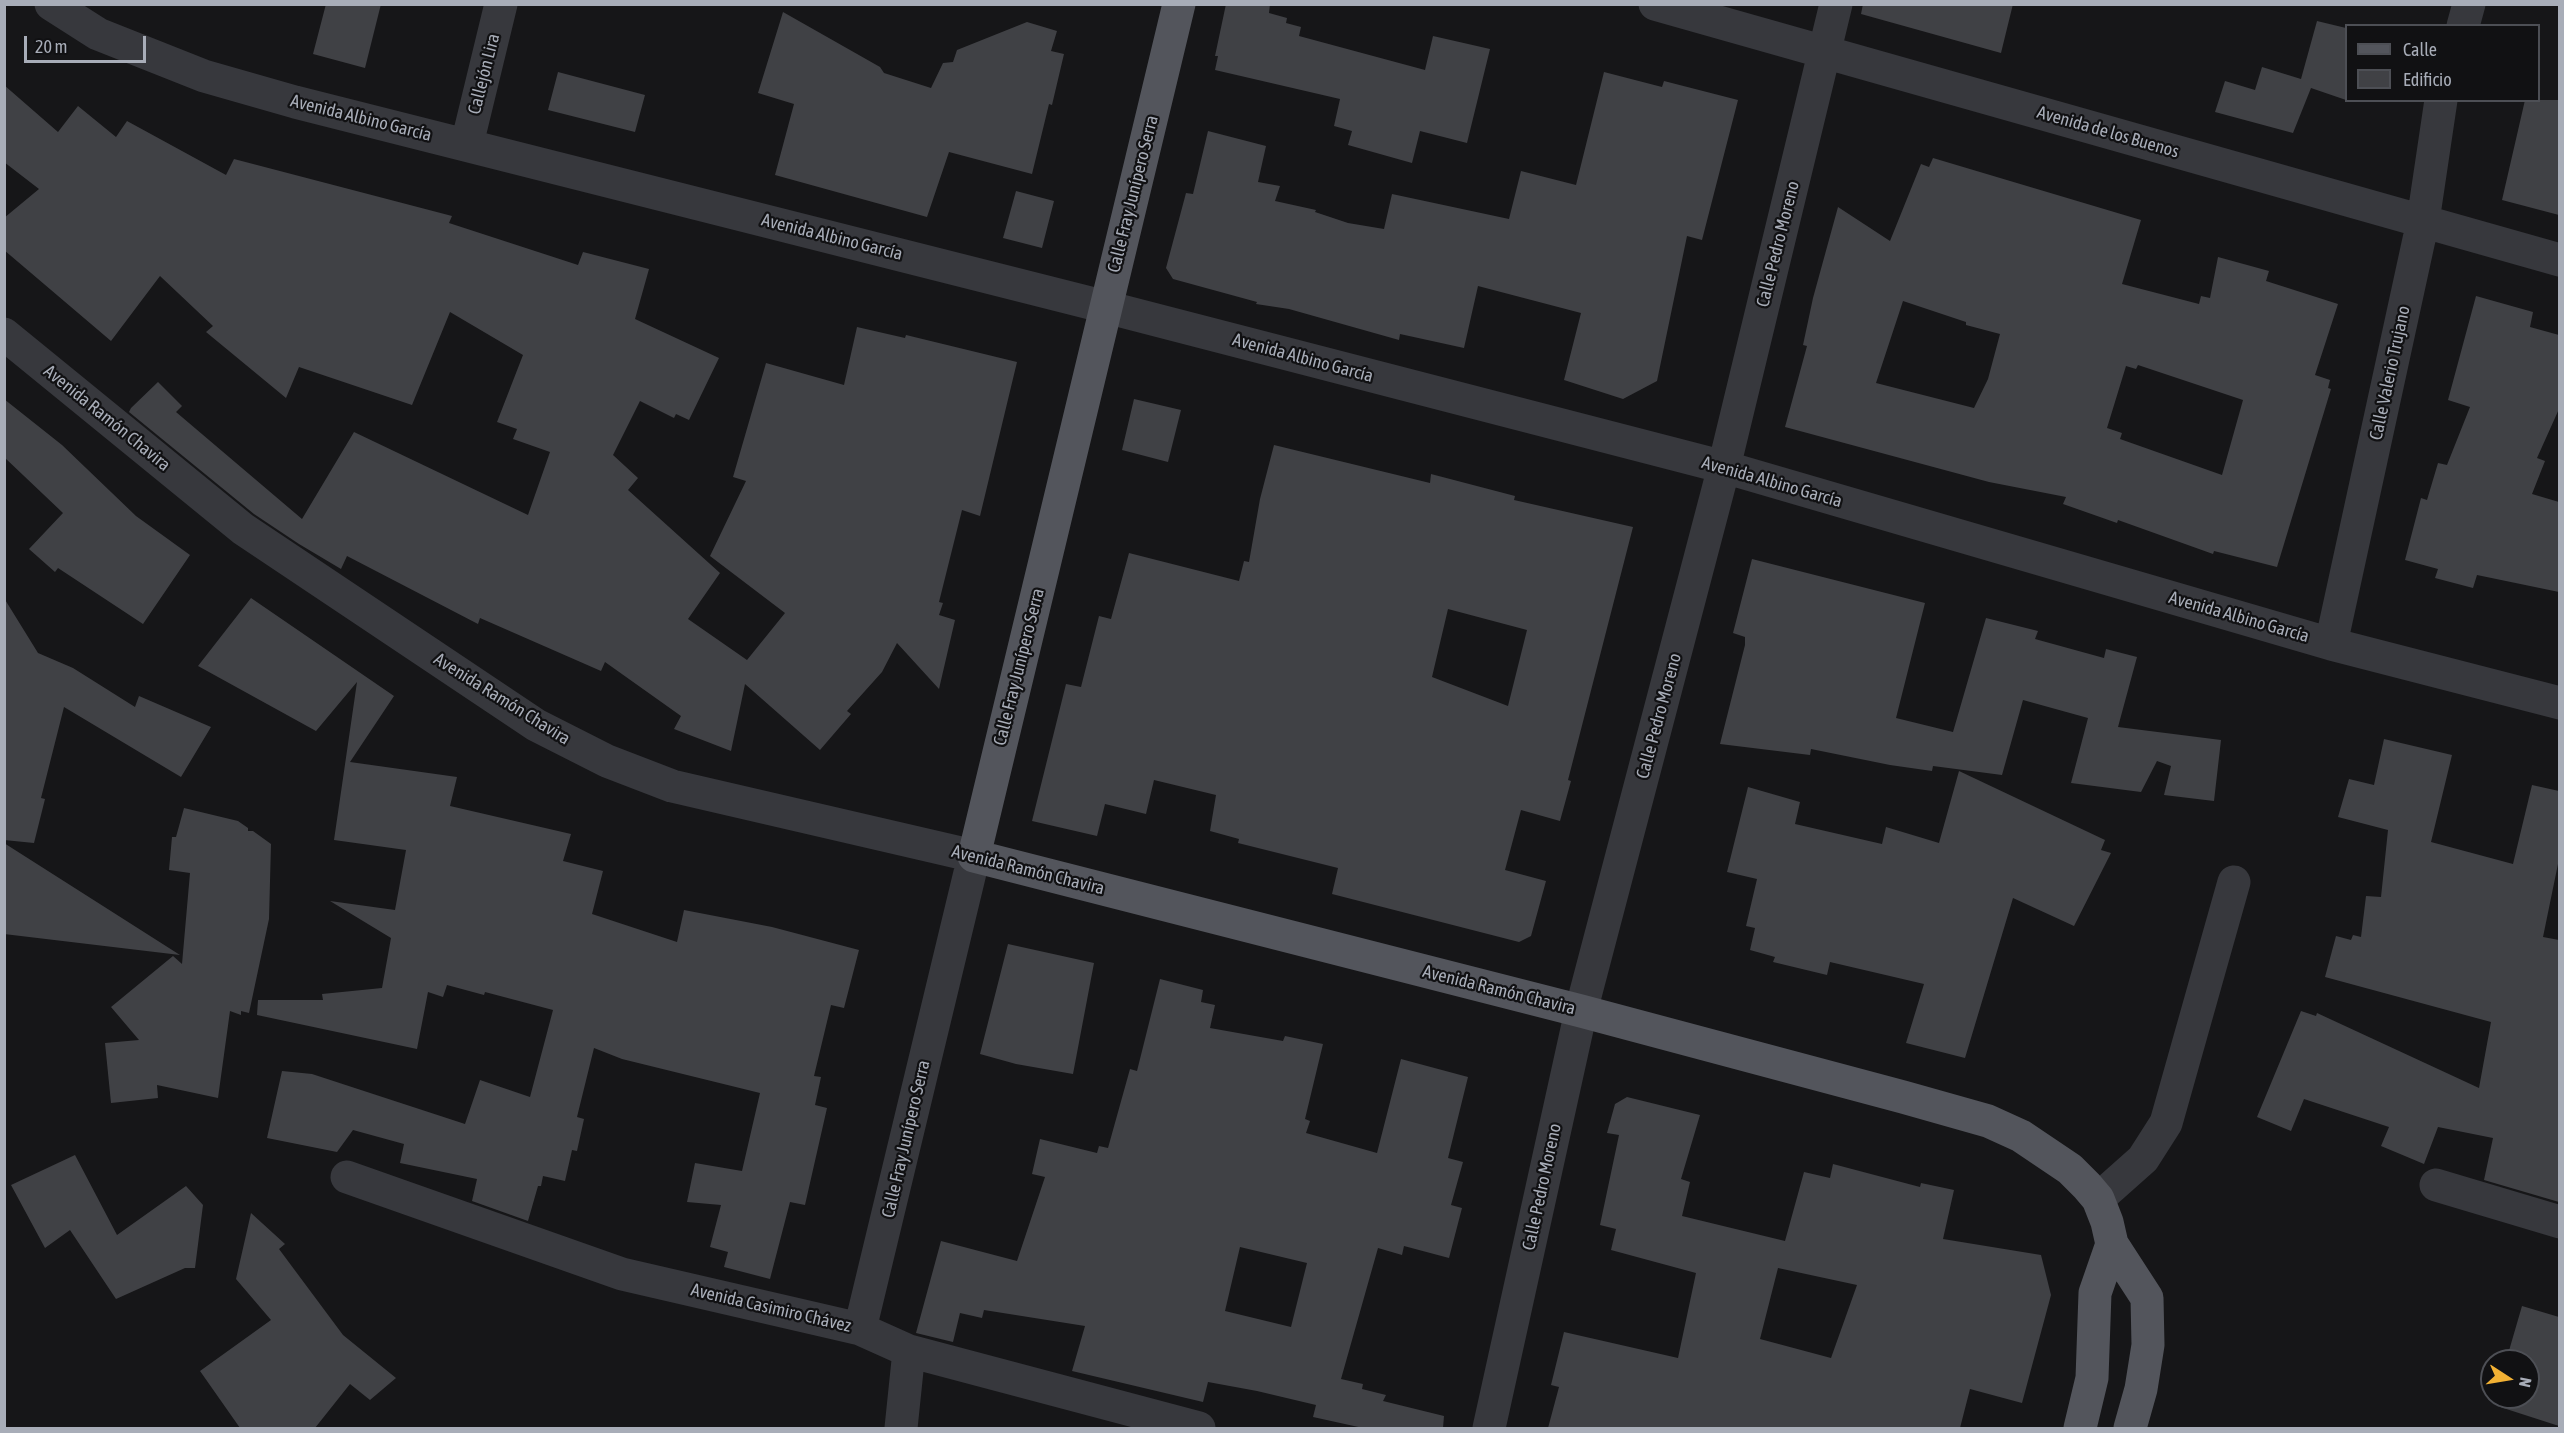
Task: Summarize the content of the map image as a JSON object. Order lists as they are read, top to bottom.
{
  "streets": {
    "main road": ["Calle Fray Junípero Serra", "Avenida Ramón Chavira"],
    "street": [
      "Callejón Lira",
      "Avenida Albino García",
      "Avenida de los Buenos",
      "Calle Pedro Moreno",
      "Calle Valerio Trujano",
      "Avenida Casimiro Chávez"
    ]
  },
  "crossings": [
    ["Callejón Lira", "Avenida Albino García"],
    ["Avenida Albino García", "Calle Fray Junípero Serra"],
    ["Avenida Albino García", "Calle Pedro Moreno"],
    ["Avenida Albino García", "Calle Valerio Trujano"],
    ["Avenida de los Buenos", "Calle Pedro Moreno"],
    ["Avenida de los Buenos", "Calle Valerio Trujano"],
    ["Calle Fray Junípero Serra", "Avenida Ramón Chavira"],
    ["Calle Fray Junípero Serra", "Avenida Casimiro Chávez"],
    ["Calle Pedro Moreno", "Avenida Ramón Chavira"]
  ],
  "legend": ["Calle", "Edificio"],
  "scale_bar": "20 m",
  "north": "right"
}
